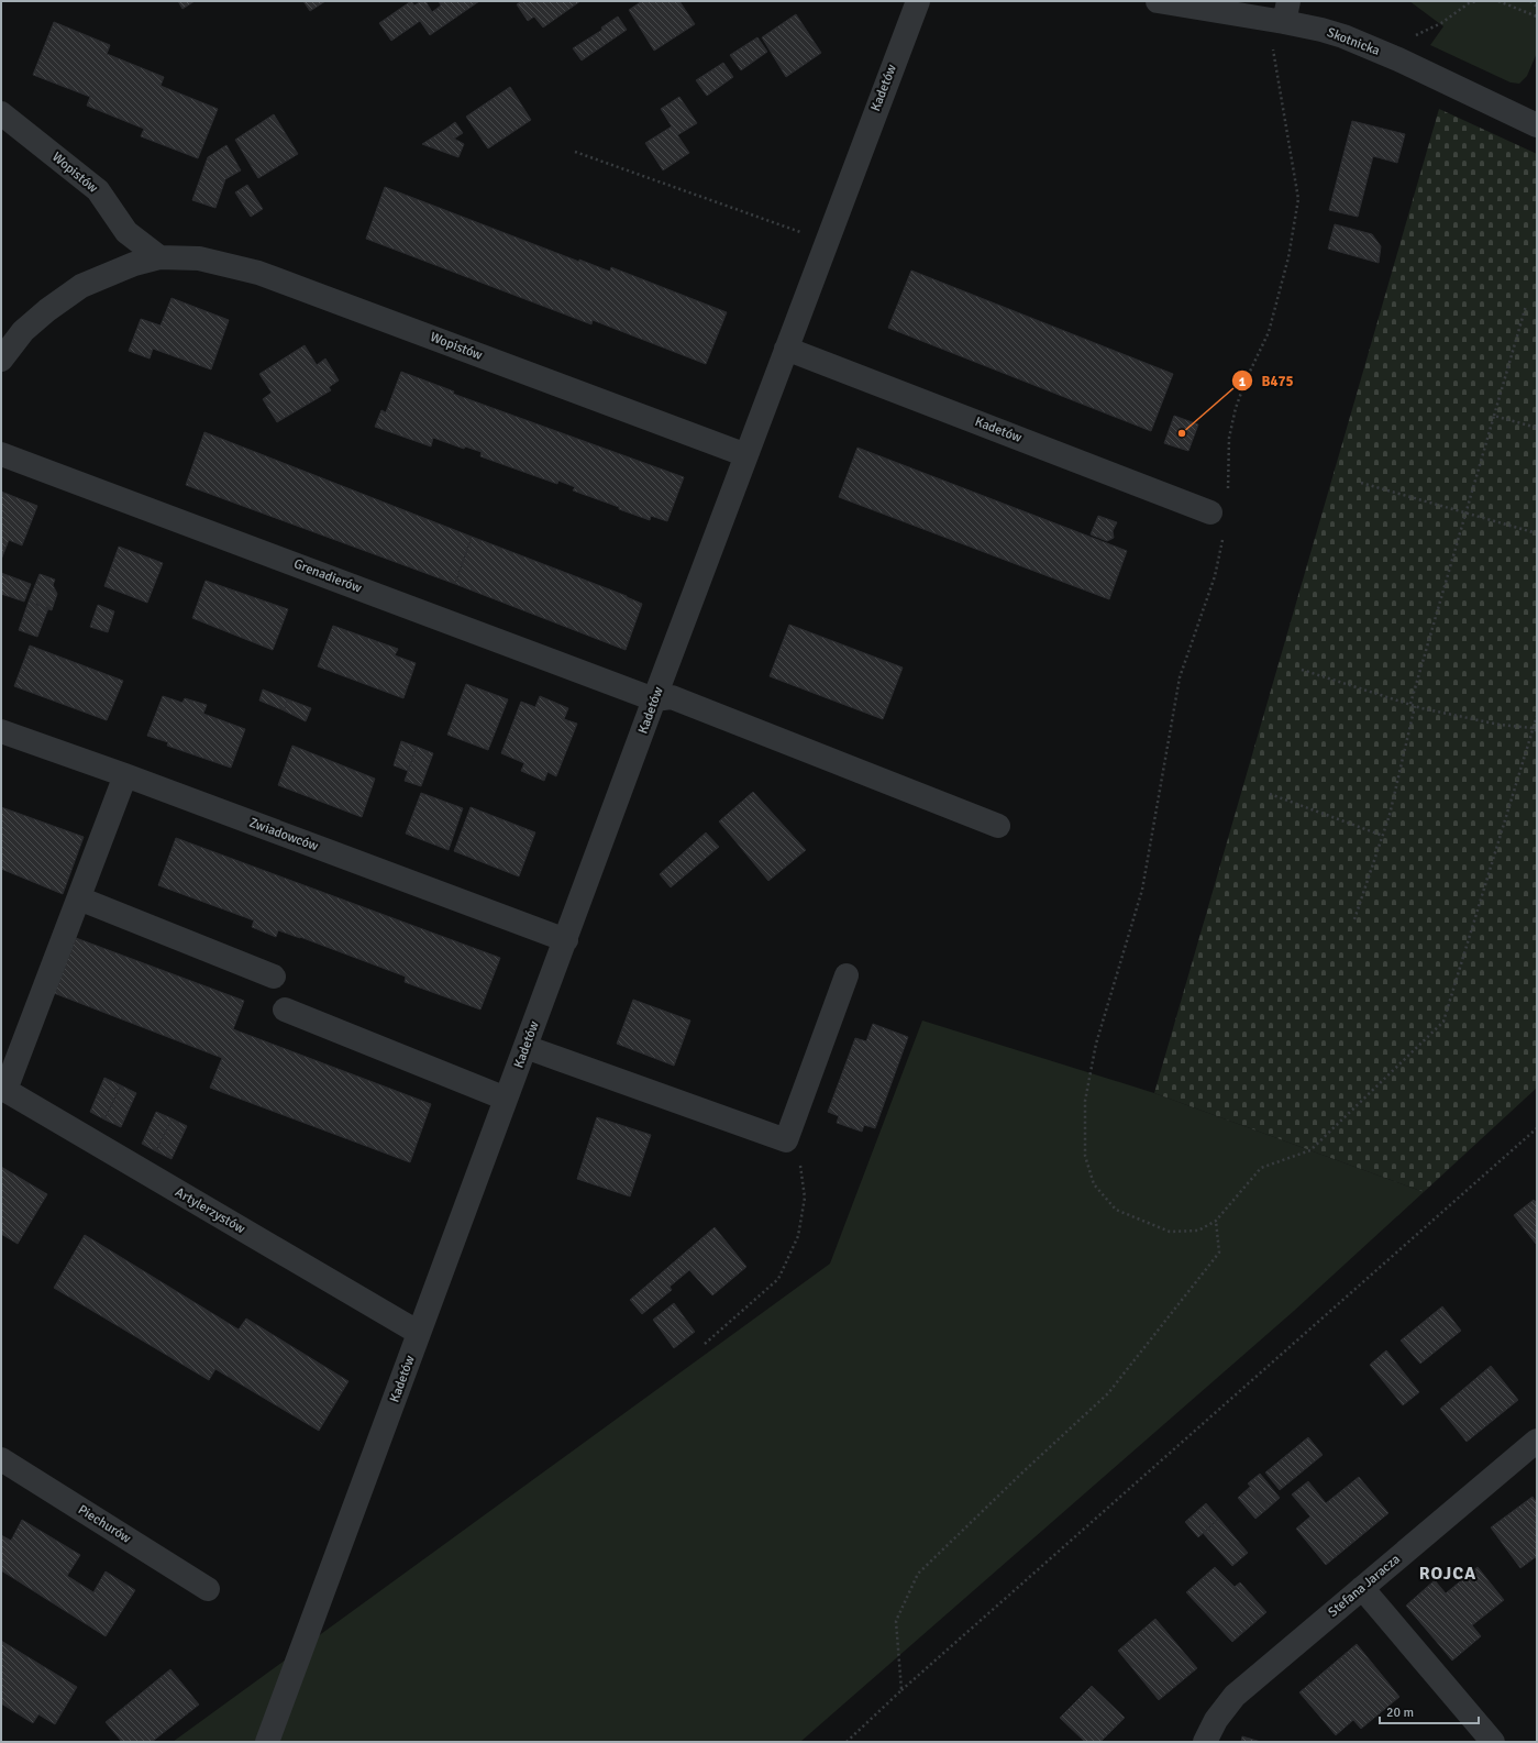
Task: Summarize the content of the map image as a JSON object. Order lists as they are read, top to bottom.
{
  "streets": {
    "street": [
      "Skotnicka",
      "Kadetów",
      "Wopistów",
      "Grenadierów",
      "Zwiadowców",
      "Artylerzystów",
      "Piechurów",
      "Stefana Jaracza"
    ]
  },
  "crossings": [
    ["Kadetów", "Wopistów"],
    ["Kadetów", "Grenadierów"],
    ["Kadetów", "Zwiadowców"],
    ["Kadetów", "Artylerzystów"]
  ],
  "districts": ["ROJCA"],
  "places": ["B475"],
  "scale_bar": "20 m"
}
